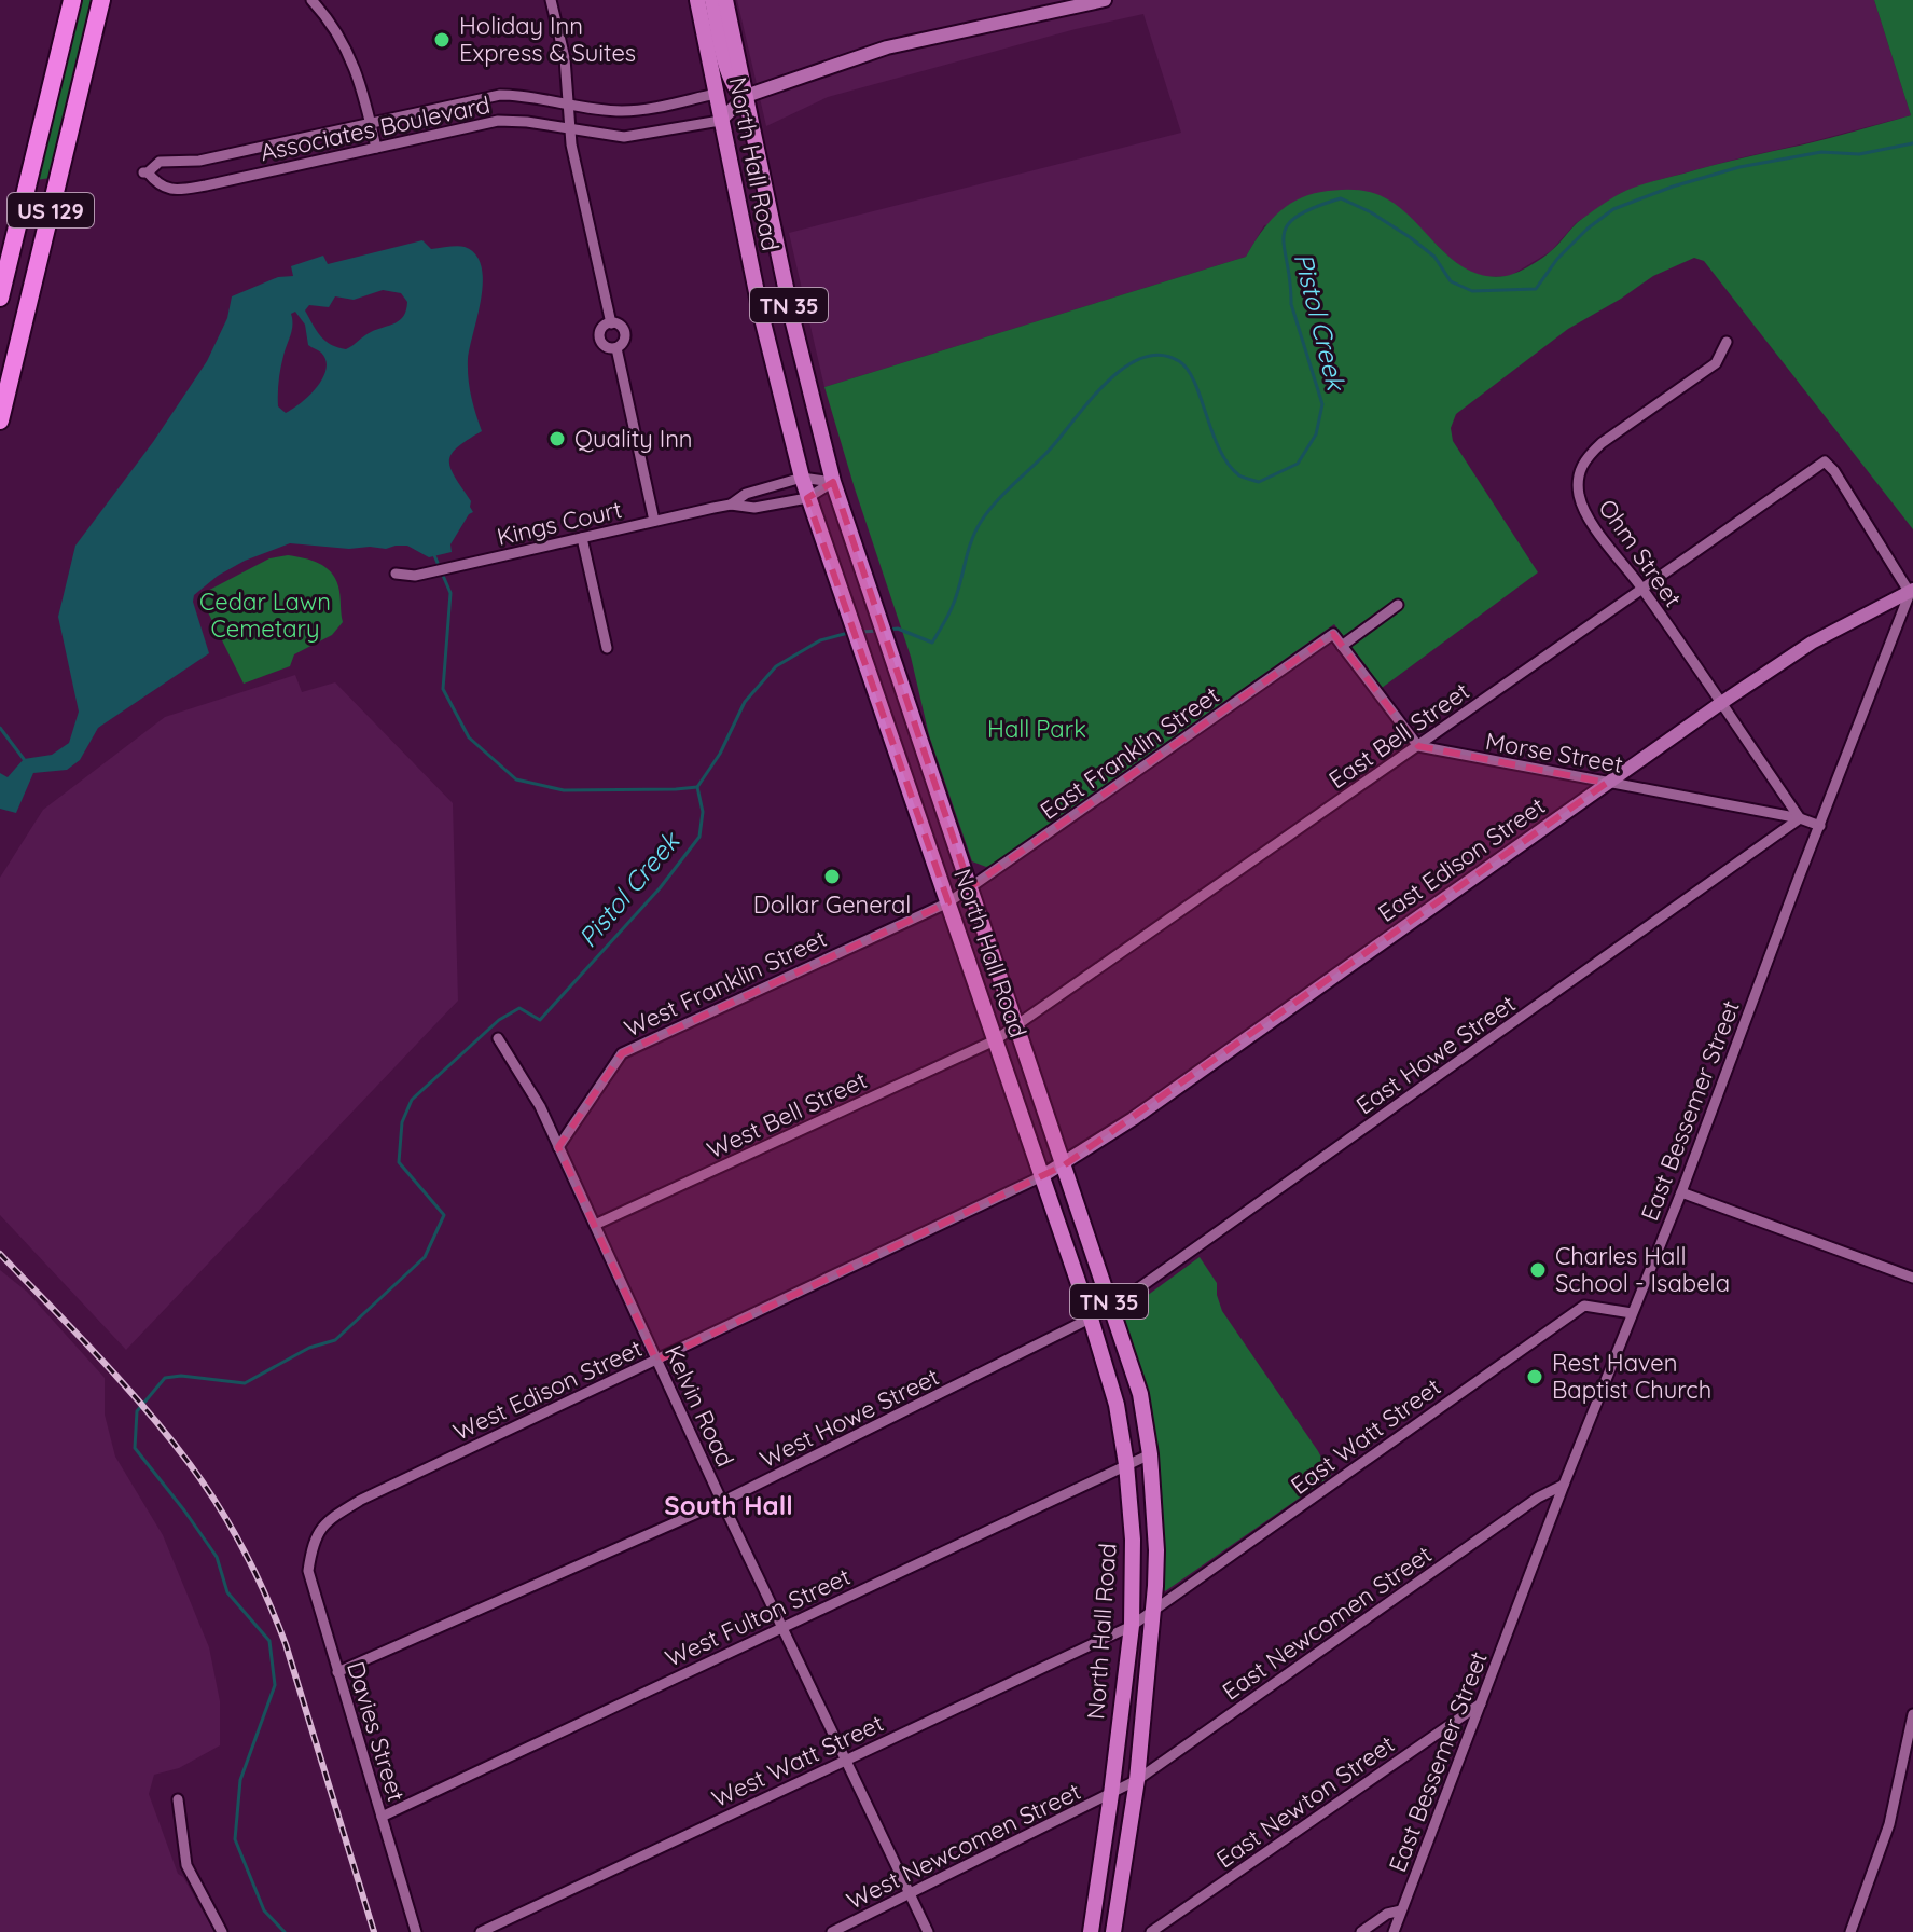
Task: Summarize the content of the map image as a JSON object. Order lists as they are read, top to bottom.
{
  "streets": {
    "highway": ["US 129"],
    "main road": ["North Hall Road", "TN 35"],
    "street": [
      "Associates Boulevard",
      "Kings Court",
      "Ohm Street",
      "East Bell Street",
      "East Franklin Street",
      "Morse Street",
      "East Edison Street",
      "West Franklin Street",
      "East Howe Street",
      "East Bessemer Street",
      "West Bell Street",
      "West Edison Street",
      "Kelvin Road",
      "West Howe Street",
      "East Watt Street",
      "West Fulton Street",
      "East Newcomen Street",
      "Davies Street",
      "West Watt Street",
      "East Newton Street",
      "West Newcomen Street"
    ]
  },
  "crossings": [
    ["Associates Boulevard", "North Hall Road"],
    ["North Hall Road", "Kings Court"],
    ["North Hall Road", "East Bell Street"],
    ["North Hall Road", "East Franklin Street"],
    ["North Hall Road", "East Edison Street"],
    ["North Hall Road", "West Franklin Street"],
    ["North Hall Road", "East Howe Street"],
    ["North Hall Road", "West Bell Street"],
    ["North Hall Road", "West Edison Street"],
    ["North Hall Road", "West Howe Street"],
    ["North Hall Road", "East Watt Street"],
    ["North Hall Road", "West Fulton Street"],
    ["North Hall Road", "East Newcomen Street"],
    ["North Hall Road", "West Watt Street"],
    ["North Hall Road", "West Newcomen Street"],
    ["Ohm Street", "East Bell Street"],
    ["Ohm Street", "Morse Street"],
    ["Ohm Street", "East Edison Street"],
    ["Ohm Street", "East Howe Street"],
    ["East Bell Street", "Morse Street"],
    ["East Bell Street", "East Edison Street"],
    ["East Bell Street", "East Bessemer Street"],
    ["East Bell Street", "West Bell Street"],
    ["East Franklin Street", "West Franklin Street"],
    ["Morse Street", "East Edison Street"],
    ["Morse Street", "East Howe Street"],
    ["Morse Street", "East Bessemer Street"],
    ["East Edison Street", "East Bessemer Street"],
    ["East Edison Street", "West Edison Street"],
    ["West Franklin Street", "Kelvin Road"],
    ["East Howe Street", "West Howe Street"],
    ["East Bessemer Street", "East Watt Street"],
    ["East Bessemer Street", "East Newcomen Street"],
    ["East Bessemer Street", "East Newton Street"],
    ["West Bell Street", "Kelvin Road"],
    ["West Edison Street", "Kelvin Road"],
    ["West Edison Street", "Davies Street"],
    ["Kelvin Road", "West Howe Street"],
    ["Kelvin Road", "West Fulton Street"],
    ["Kelvin Road", "West Watt Street"],
    ["Kelvin Road", "West Newcomen Street"],
    ["West Howe Street", "Davies Street"],
    ["East Watt Street", "West Watt Street"],
    ["West Fulton Street", "Davies Street"],
    ["East Newcomen Street", "West Newcomen Street"]
  ],
  "districts": ["South Hall"],
  "water": ["Pistol Creek"],
  "parks": ["Cedar Lawn Cemetary", "Hall Park"],
  "places": [
    "Holiday Inn Express & Suites",
    "Quality Inn",
    "Dollar General",
    "Charles Hall School - Isabela",
    "Rest Haven Baptist Church"
  ]
}
